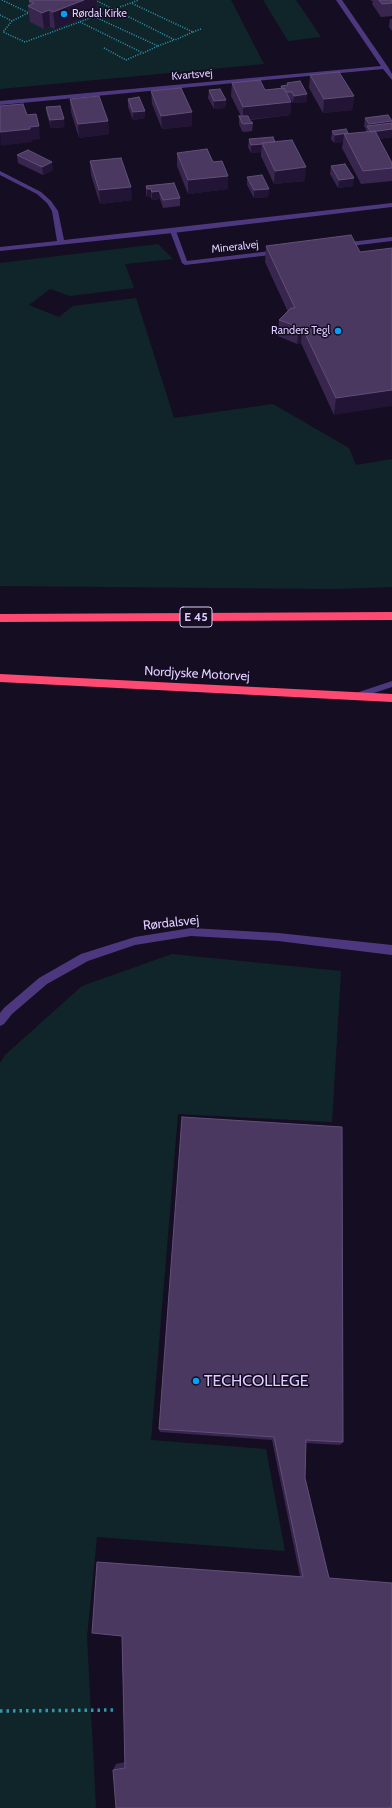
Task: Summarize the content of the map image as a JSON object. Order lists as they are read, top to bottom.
{
  "streets": {
    "highway": ["E 45", "Nordjyske Motorvej"],
    "street": ["Kvartsvej", "Mineralvej", "Rørdalsvej"]
  },
  "places": ["Rørdal Kirke", "Randers Tegl", "TECHCOLLEGE"]
}
